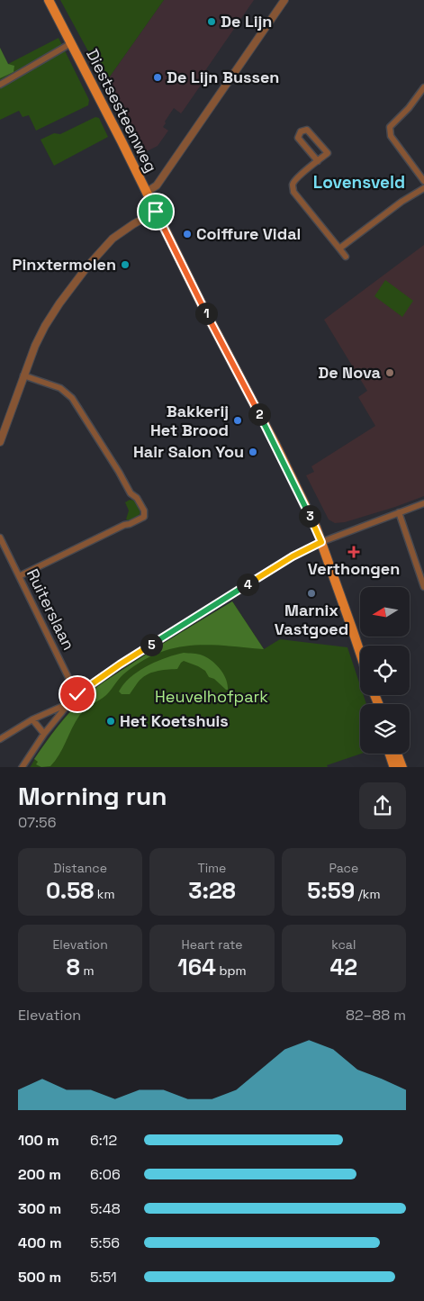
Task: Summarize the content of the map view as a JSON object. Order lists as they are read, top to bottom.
{
  "streets": {
    "main road": ["Diestsesteenweg"],
    "street": ["Ruiterslaan"]
  },
  "districts": ["Lovensveld"],
  "parks": ["Heuvelhofpark"],
  "places": {
    "other": [
      "De Lijn",
      "De Lijn Bussen",
      "Coiffure Vidal",
      "Pinxtermolen",
      "De Nova",
      "Bakkerij Het Brood",
      "Hair Salon You",
      "Marnix Vastgoed",
      "Het Koetshuis"
    ],
    "health": ["Verthongen"]
  },
  "north": "left",
  "page": {
    "pins": [
      "1",
      "2",
      "3",
      "4",
      "5"
    ],
    "heading": ["Morning run", "07:56"],
    "stats": [
      ["Distance", "0.58 km"],
      ["Time", "3:28"],
      ["Pace", "5:59 /km"],
      ["Elevation", "8 m"],
      ["Heart rate", "164 bpm"],
      ["kcal", "42"]
    ],
    "chart": ["Elevation", "82–88 m"],
    "list": [
      {
        "name": "100 m",
        "note": "6:12"
      },
      {
        "name": "200 m",
        "note": "6:06"
      },
      {
        "name": "300 m",
        "note": "5:48"
      },
      {
        "name": "400 m",
        "note": "5:56"
      },
      {
        "name": "500 m",
        "note": "5:51"
      }
    ]
  }
}
